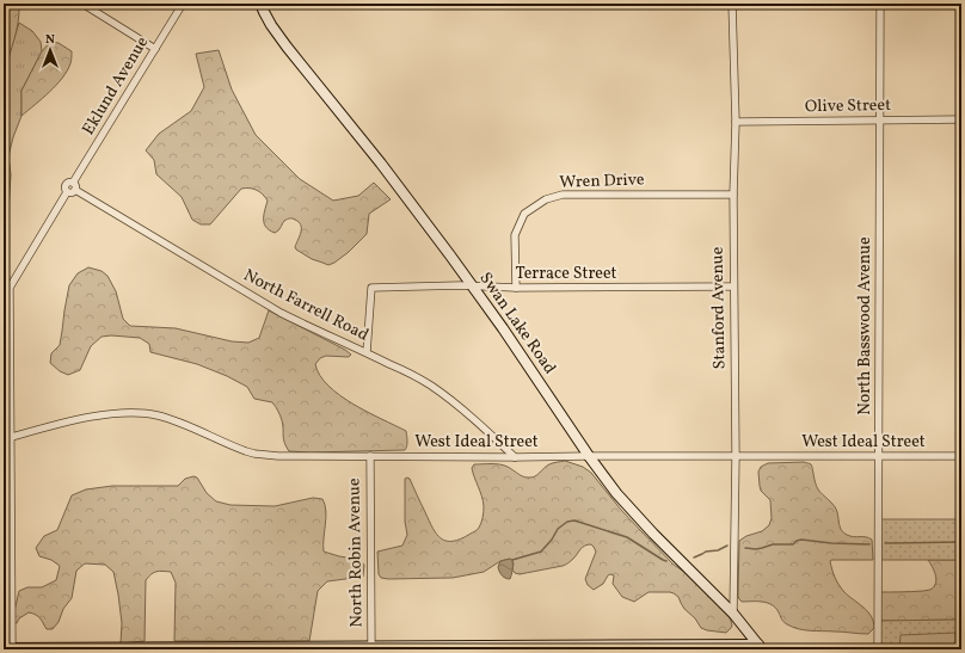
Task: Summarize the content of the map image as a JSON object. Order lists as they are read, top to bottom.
{
  "streets": {
    "street": [
      "Eklund Avenue",
      "Olive Street",
      "Wren Drive",
      "Terrace Street",
      "North Farrell Road",
      "Stanford Avenue",
      "Swan Lake Road",
      "North Basswood Avenue",
      "West Ideal Street",
      "North Robin Avenue"
    ]
  },
  "crossings": [
    ["Eklund Avenue", "North Farrell Road"],
    ["Olive Street", "Stanford Avenue"],
    ["Olive Street", "North Basswood Avenue"],
    ["Wren Drive", "Terrace Street"],
    ["Wren Drive", "Stanford Avenue"],
    ["Terrace Street", "North Farrell Road"],
    ["Terrace Street", "Stanford Avenue"],
    ["Terrace Street", "Swan Lake Road"],
    ["North Farrell Road", "West Ideal Street"],
    ["Stanford Avenue", "Swan Lake Road"],
    ["Stanford Avenue", "West Ideal Street"],
    ["Swan Lake Road", "West Ideal Street"],
    ["North Basswood Avenue", "West Ideal Street"],
    ["West Ideal Street", "North Robin Avenue"]
  ],
  "north": "top"
}
